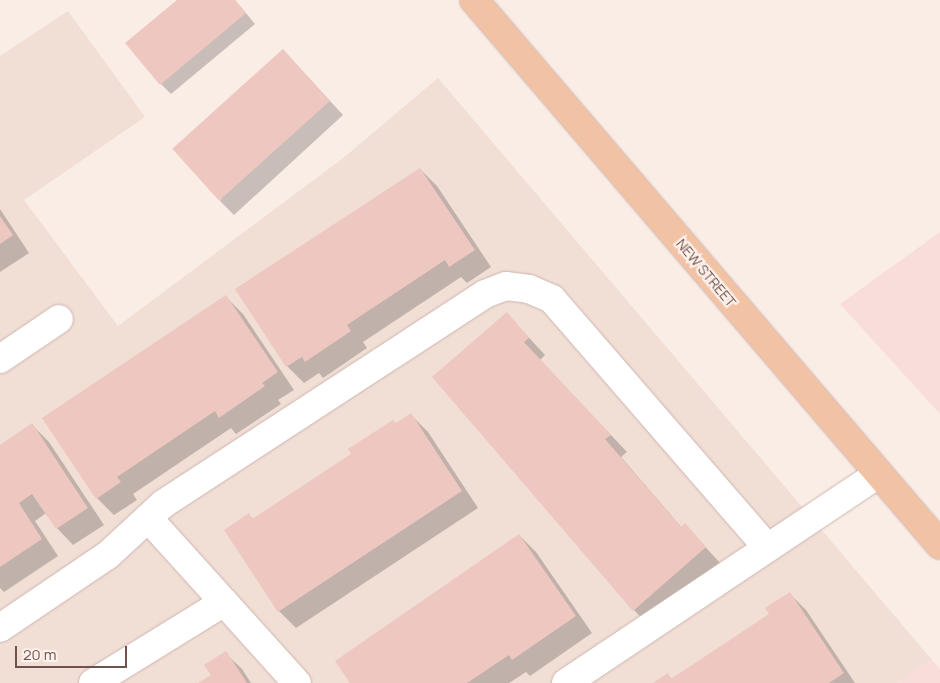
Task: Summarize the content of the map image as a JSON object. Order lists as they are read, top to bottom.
{
  "streets": {
    "main road": ["NEW STREET"]
  },
  "scale_bar": "20 m"
}
